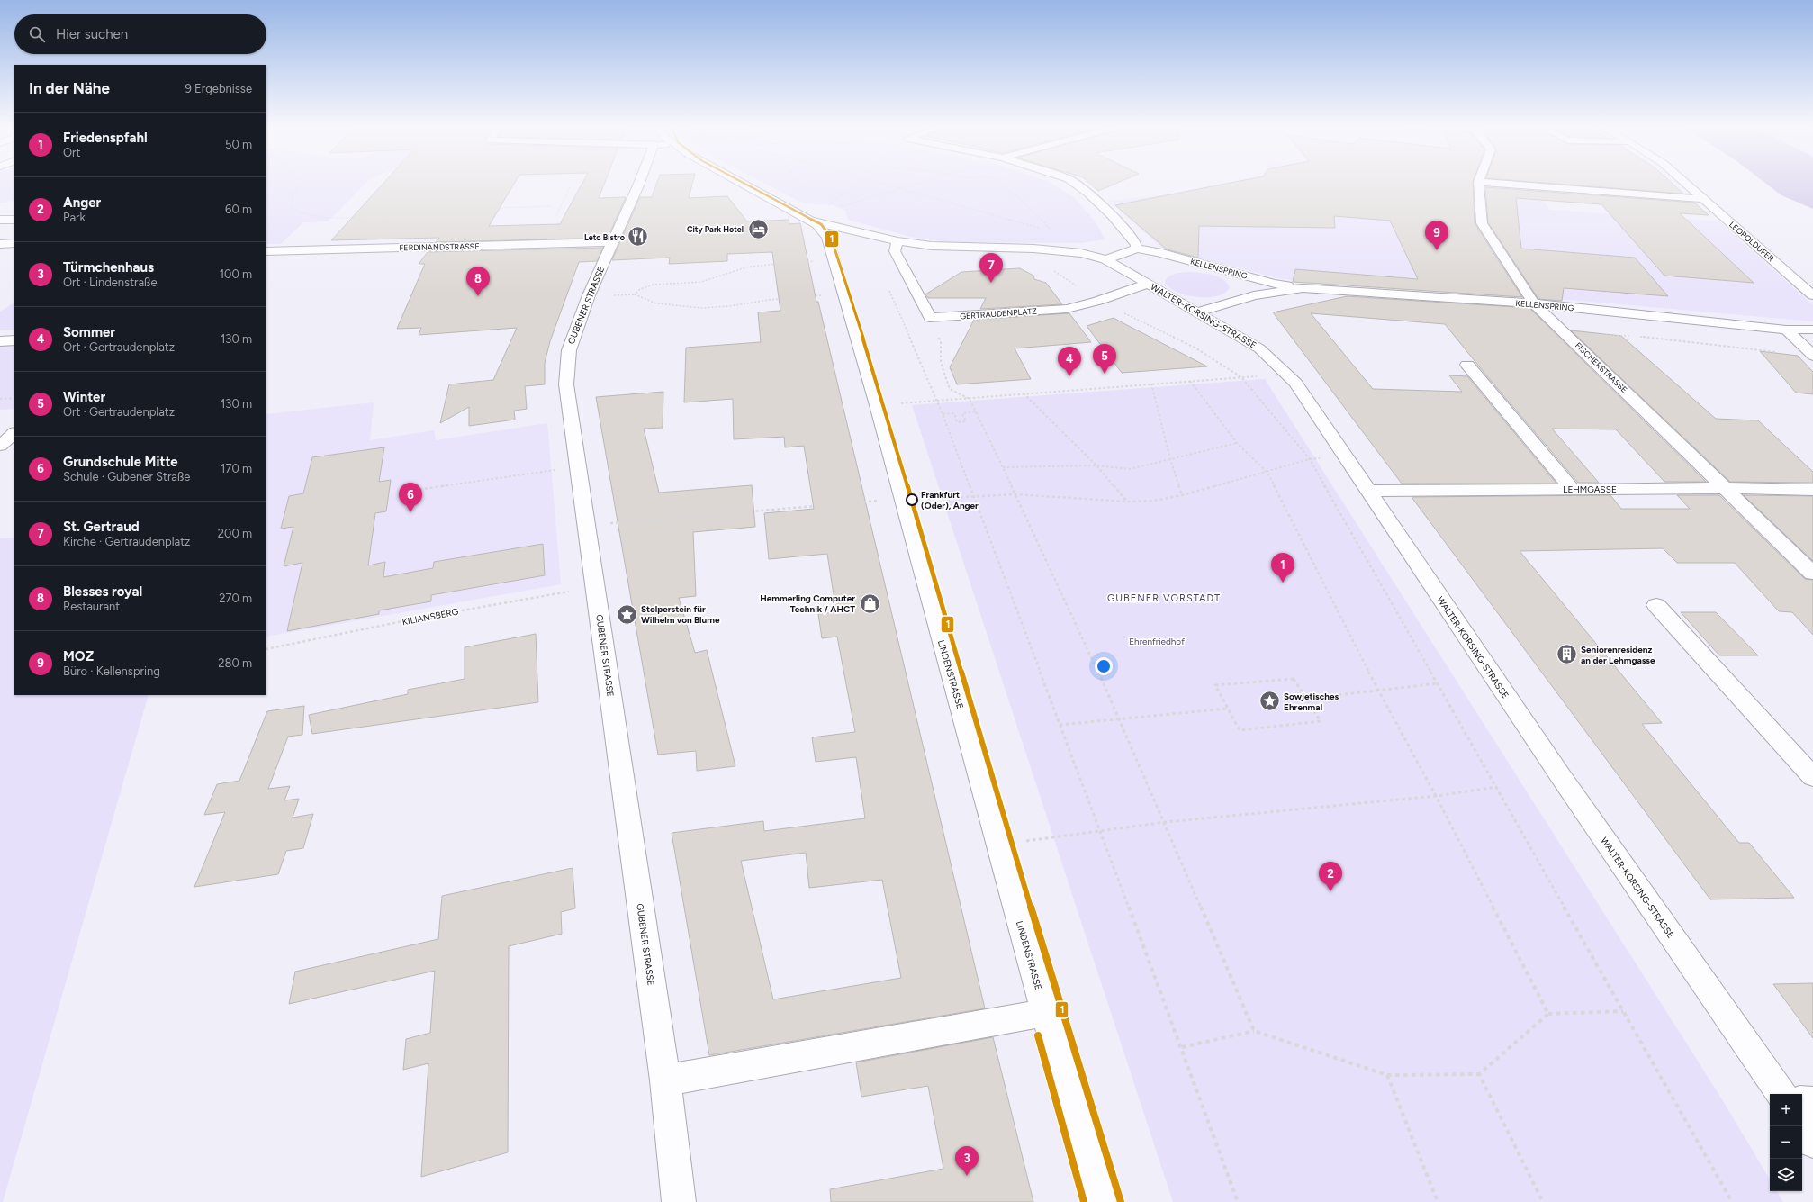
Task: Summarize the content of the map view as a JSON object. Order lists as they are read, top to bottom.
{
  "streets": {
    "street": [
      "LEOPOLDUFER",
      "FERDINANDSTRASSE",
      "KELLENSPRING",
      "GUBENER STRASSE",
      "GERTRAUDENPLATZ",
      "WALTER-KORSING-STRASSE",
      "FISCHERSTRASSE",
      "LEHMGASSE",
      "LINDENSTRASSE"
    ],
    "path": ["KILIANSBERG"]
  },
  "crossings": [
    ["FERDINANDSTRASSE", "GUBENER STRASSE"],
    ["KELLENSPRING", "WALTER-KORSING-STRASSE"],
    ["KELLENSPRING", "FISCHERSTRASSE"],
    ["GUBENER STRASSE", "KILIANSBERG"],
    ["GERTRAUDENPLATZ", "WALTER-KORSING-STRASSE"],
    ["WALTER-KORSING-STRASSE", "LEHMGASSE"],
    ["FISCHERSTRASSE", "LEHMGASSE"]
  ],
  "districts": ["GUBENER VORSTADT"],
  "parks": ["Ehrenfriedhof"],
  "places": {
    "hotel": ["City Park Hotel"],
    "restaurant": ["Leto Bistro"],
    "other": ["Frankfurt (Oder), Anger"],
    "shop": ["Hemmerling Computer Technik / AHCT"],
    "place": ["Stolperstein für Wilhelm von Blume", "Sowjetisches Ehrenmal"],
    "building": ["Seniorenresidenz an der Lehmgasse"]
  },
  "lines": ["transit line 1"],
  "page": {
    "search": "Hier suchen",
    "heading": ["In der Nähe", "9 Ergebnisse"],
    "list": [
      {
        "mark": "1",
        "name": "Friedenspfahl",
        "note": "Ort",
        "value": "50 m"
      },
      {
        "mark": "2",
        "name": "Anger",
        "note": "Park",
        "value": "60 m"
      },
      {
        "mark": "3",
        "name": "Türmchenhaus",
        "note": "Ort · Lindenstraße",
        "value": "100 m"
      },
      {
        "mark": "4",
        "name": "Sommer",
        "note": "Ort · Gertraudenplatz",
        "value": "130 m"
      },
      {
        "mark": "5",
        "name": "Winter",
        "note": "Ort · Gertraudenplatz",
        "value": "130 m"
      },
      {
        "mark": "6",
        "name": "Grundschule Mitte",
        "note": "Schule · Gubener Straße",
        "value": "170 m"
      },
      {
        "mark": "7",
        "name": "St. Gertraud",
        "note": "Kirche · Gertraudenplatz",
        "value": "200 m"
      },
      {
        "mark": "8",
        "name": "Blesses royal",
        "note": "Restaurant",
        "value": "270 m"
      },
      {
        "mark": "9",
        "name": "MOZ",
        "note": "Büro · Kellenspring",
        "value": "280 m"
      }
    ],
    "pins": [
      "9",
      "7",
      "8",
      "5",
      "4",
      "6",
      "1",
      "2",
      "3"
    ],
    "map_buttons": ["+", "−"]
  }
}
